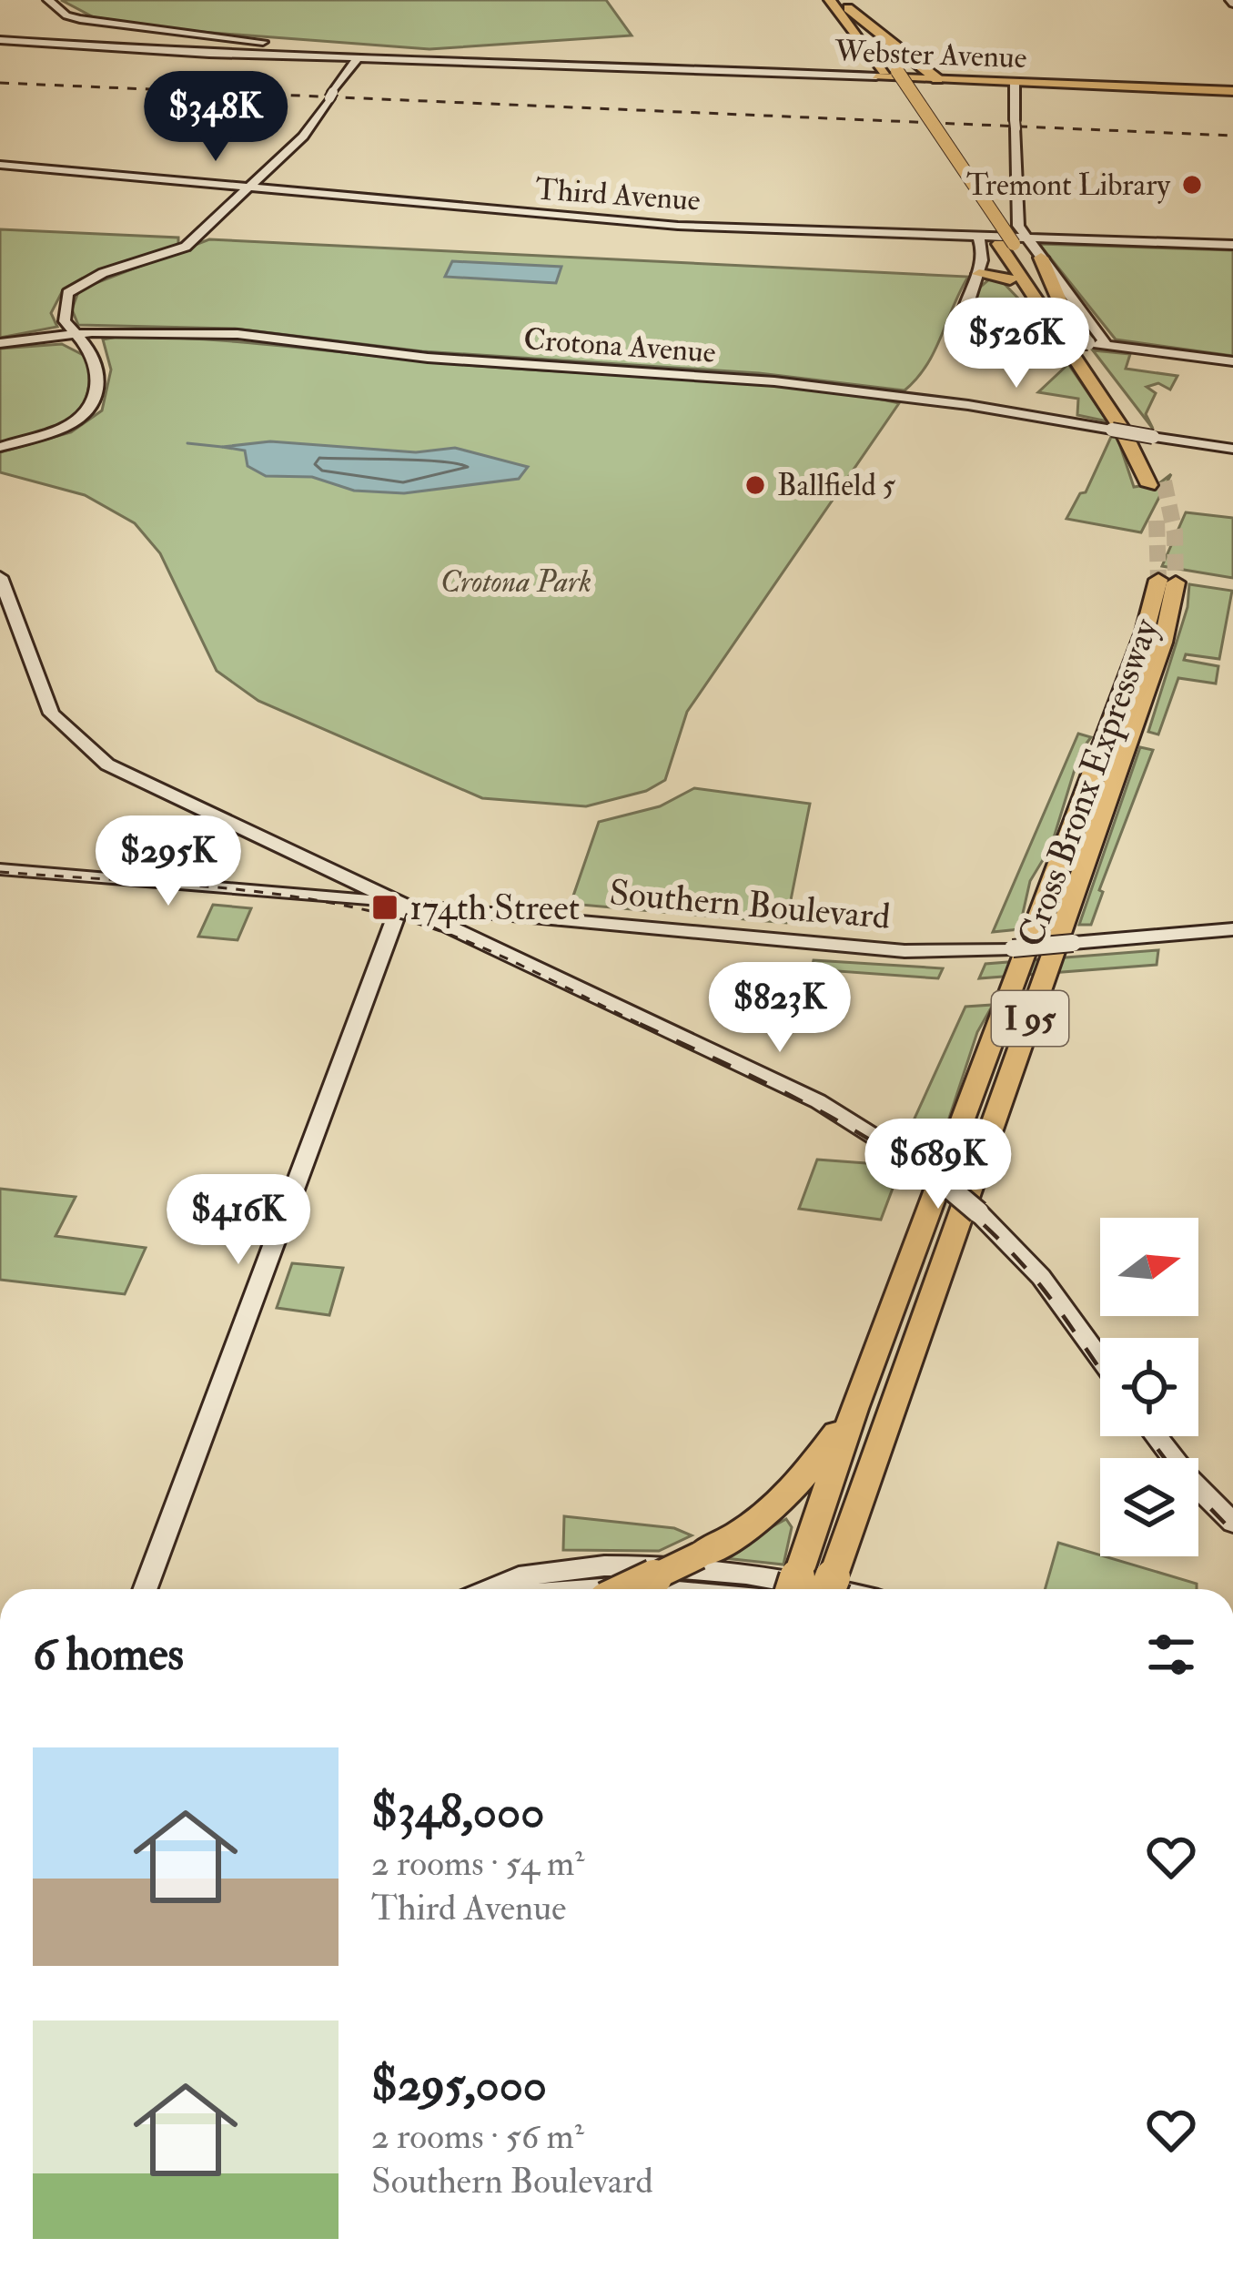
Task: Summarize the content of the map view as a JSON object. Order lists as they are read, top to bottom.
{
  "streets": {
    "highway": ["Cross Bronx Expressway", "I 95"],
    "main road": [
      "Webster Avenue",
      "Third Avenue",
      "Crotona Avenue",
      "Southern Boulevard"
    ]
  },
  "parks": ["Crotona Park"],
  "places": {
    "other": ["Tremont Library", "Ballfield 5"],
    "transit": ["174th Street"]
  },
  "north": "right",
  "page": {
    "price": [
      "$348K",
      "$526K",
      "$295K",
      "$823K",
      "$689K",
      "$416K"
    ],
    "heading": "6 homes",
    "list": [
      {
        "name": "$348,000",
        "note": "2 rooms · 54 m² · Third Avenue"
      },
      {
        "name": "$295,000",
        "note": "2 rooms · 56 m² · Southern Boulevard"
      }
    ]
  }
}
